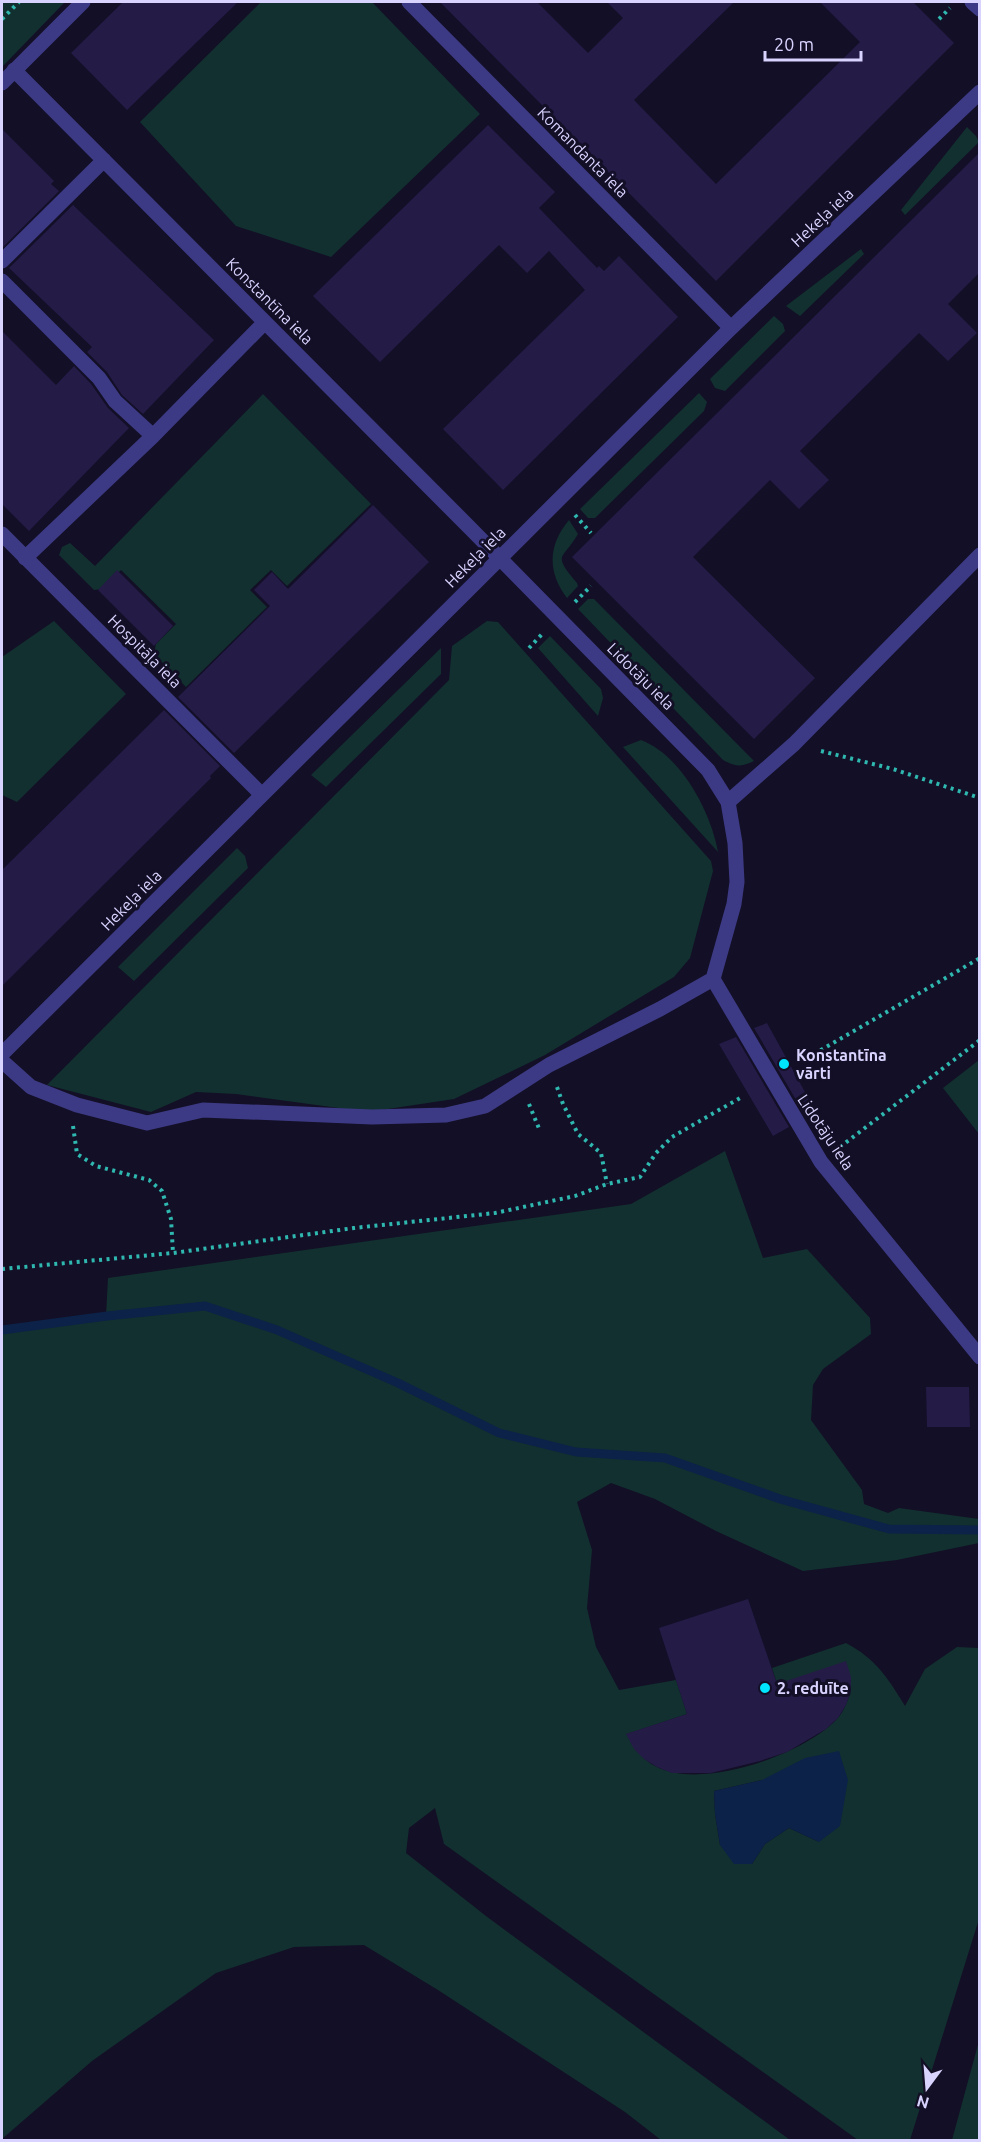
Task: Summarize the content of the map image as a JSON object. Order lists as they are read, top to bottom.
{
  "streets": {
    "street": [
      "Komandanta iela",
      "Hekeļa iela",
      "Konstantīna iela",
      "Hospitāļa iela",
      "Lidotāju iela"
    ]
  },
  "crossings": [
    ["Komandanta iela", "Hekeļa iela"],
    ["Hekeļa iela", "Konstantīna iela"],
    ["Hekeļa iela", "Hospitāļa iela"],
    ["Hekeļa iela", "Lidotāju iela"],
    ["Konstantīna iela", "Lidotāju iela"]
  ],
  "places": ["Konstantīna vārti", "2. reduīte"],
  "scale_bar": "20 m",
  "north": "bottom"
}
